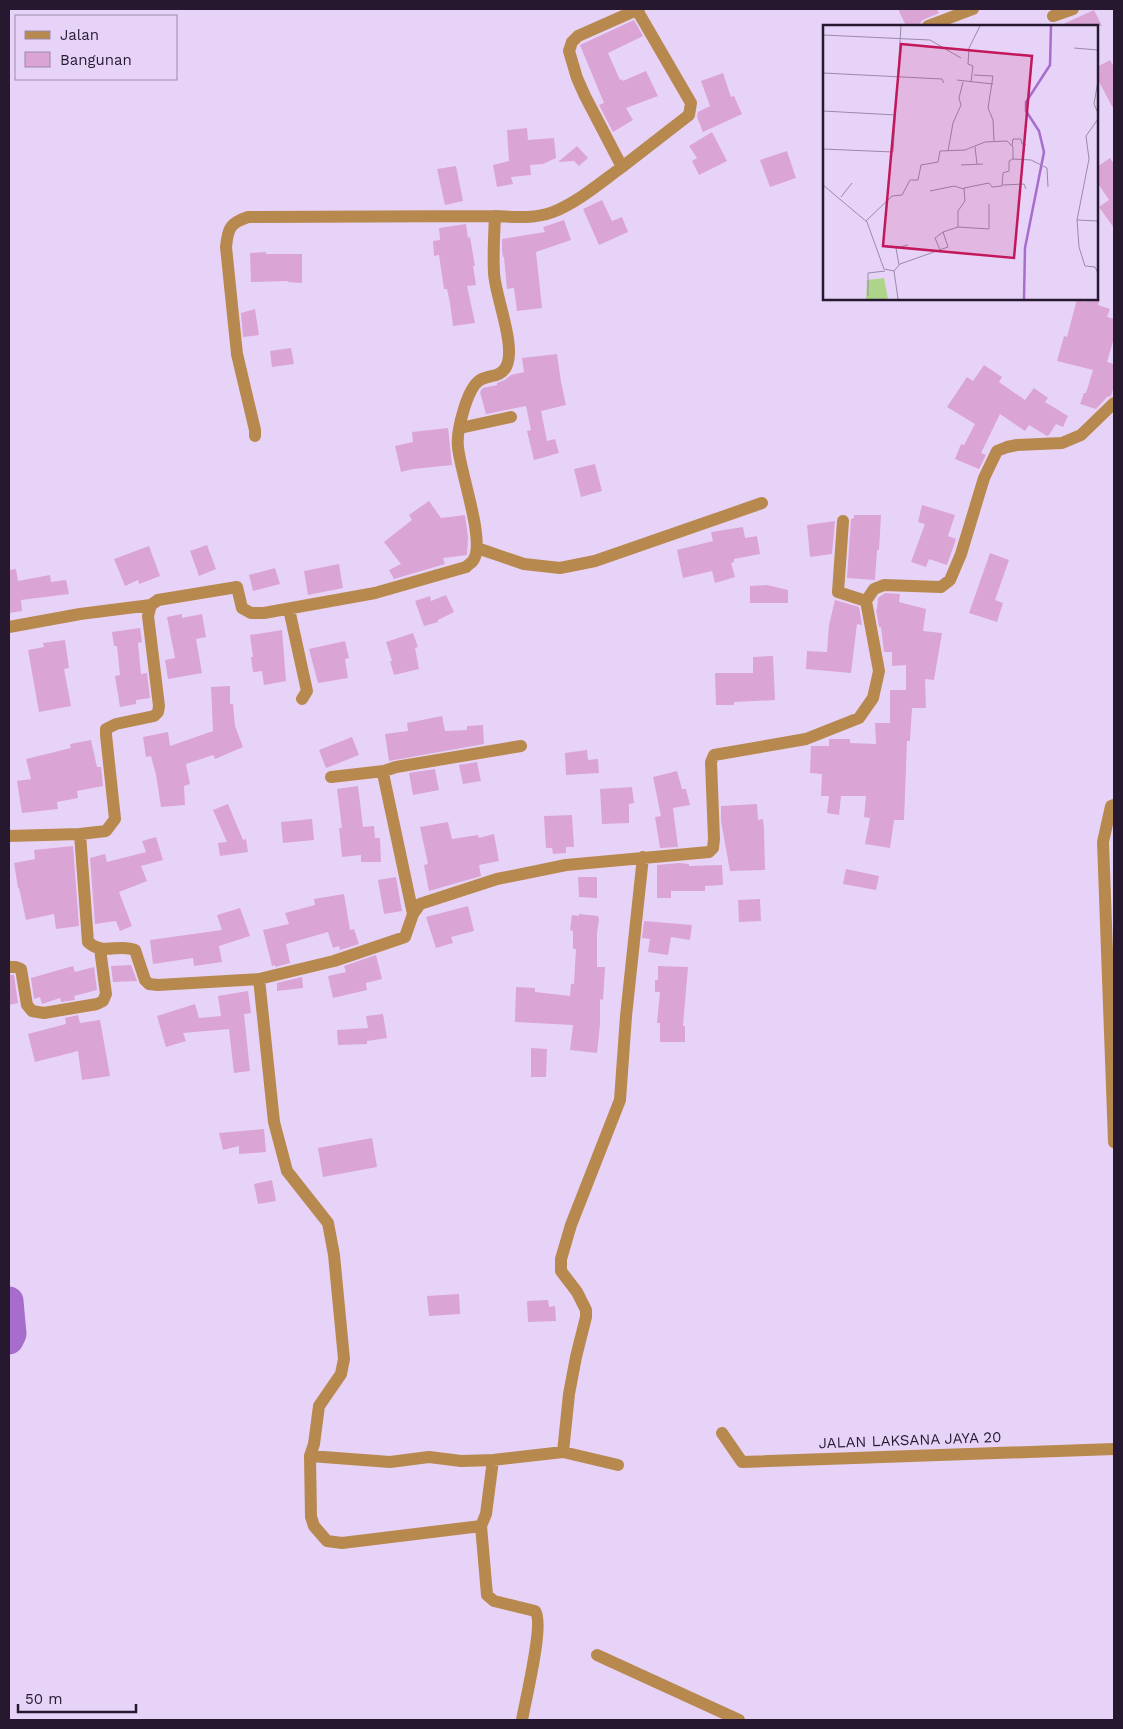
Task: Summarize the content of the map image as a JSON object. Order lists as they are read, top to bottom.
{
  "streets": {
    "street": ["JALAN LAKSANA JAYA 20"]
  },
  "legend": ["Jalan", "Bangunan"],
  "scale_bar": "50 m"
}
